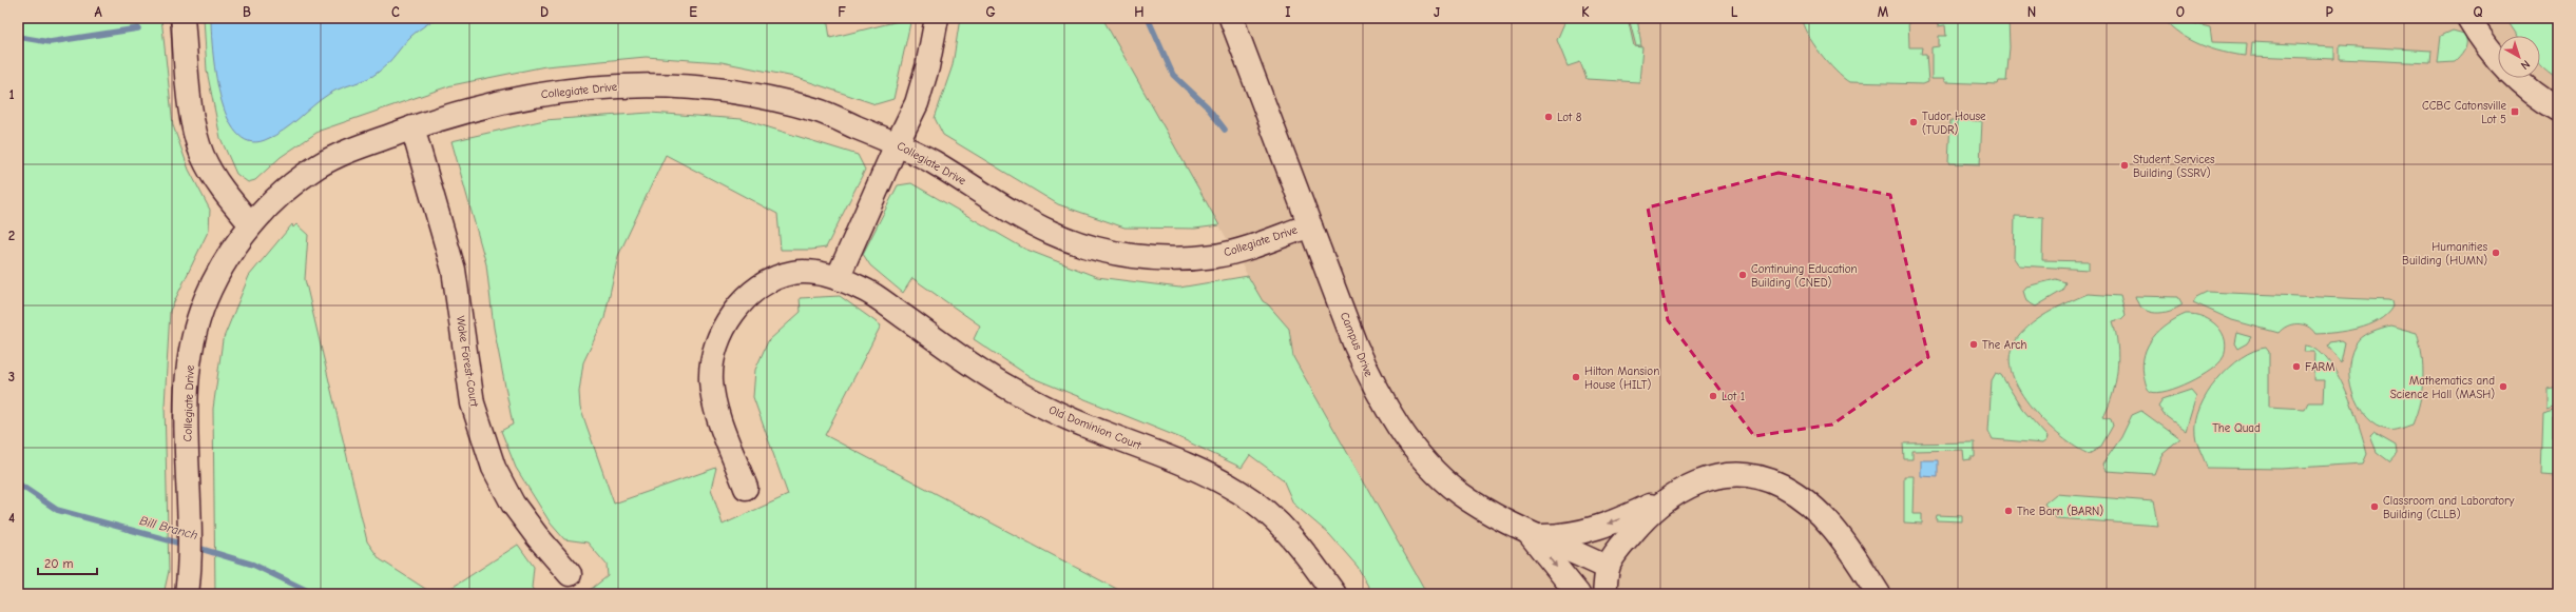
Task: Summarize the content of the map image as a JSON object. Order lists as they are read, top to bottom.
{
  "streets": {
    "street": [
      "Collegiate Drive",
      "Campus Drive",
      "Wake Forest Court",
      "Old Dominion Court"
    ]
  },
  "crossings": [
    ["Collegiate Drive", "Campus Drive"],
    ["Collegiate Drive", "Wake Forest Court"]
  ],
  "water": ["Bill Branch"],
  "parks": ["The Quad"],
  "places": {
    "transit": ["CCBC Catonsville Lot 5"],
    "other": [
      "Lot 8",
      "Tudor House (TUDR)",
      "Student Services Building (SSRV)",
      "Humanities Building (HUMN)",
      "Continuing Education Building (CNED)",
      "The Arch",
      "FARM",
      "Hilton Mansion House (HILT)",
      "Mathematics and Science Hall (MASH)",
      "Lot 1",
      "Classroom and Laboratory Building (CLLB)",
      "The Barn (BARN)"
    ]
  },
  "scale_bar": "20 m",
  "north": "bottom right",
  "grid": {
    "columns": [
      "A",
      "B",
      "C",
      "D",
      "E",
      "F",
      "G",
      "H",
      "I",
      "J",
      "K",
      "L",
      "M",
      "N",
      "O",
      "P",
      "Q"
    ],
    "rows": [
      "1",
      "2",
      "3",
      "4"
    ]
  }
}
